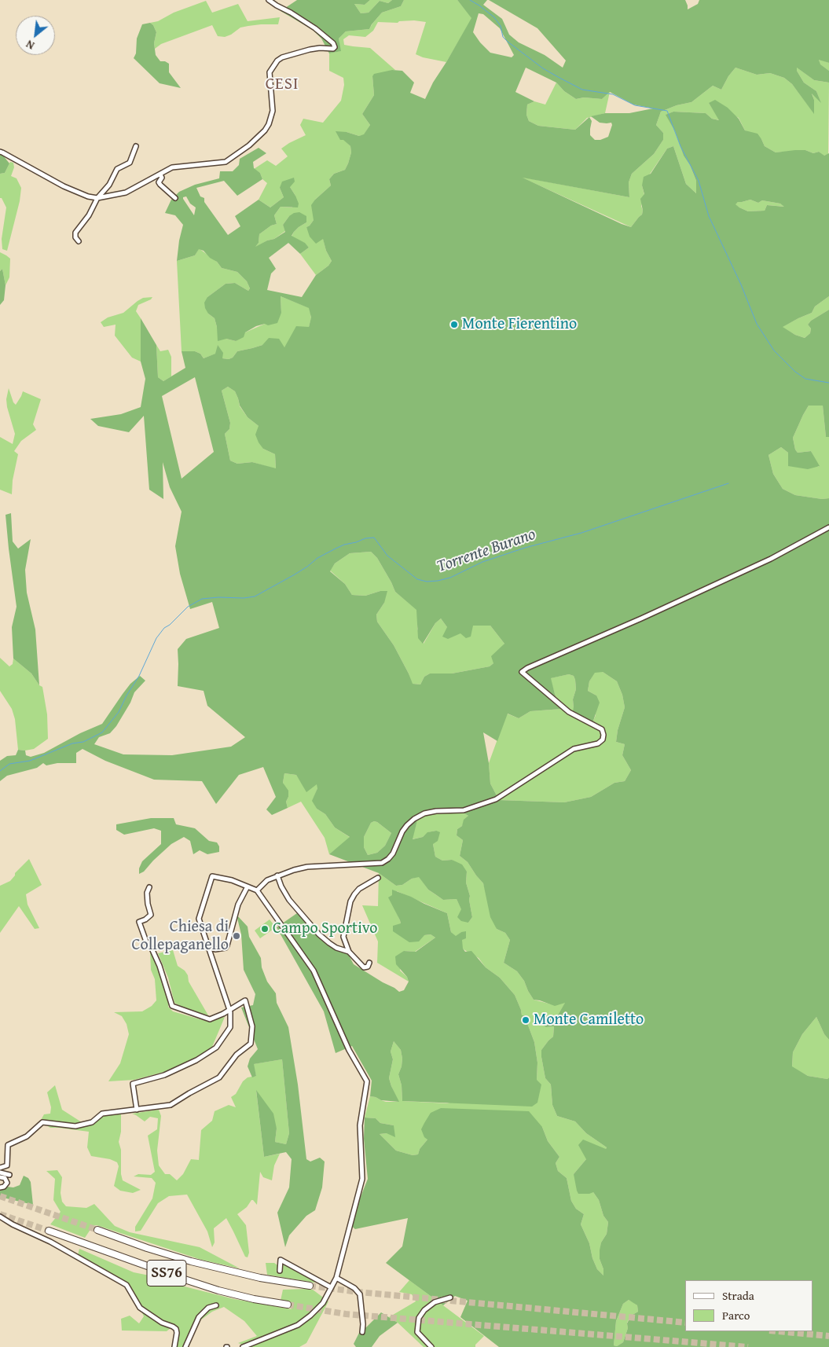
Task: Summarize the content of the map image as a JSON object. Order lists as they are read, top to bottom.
{
  "streets": {
    "highway": ["SS76"]
  },
  "districts": ["CESI"],
  "water": ["Torrente Burano"],
  "places": [
    "Monte Fierentino",
    "Campo Sportivo",
    "Chiesa di Collepaganello",
    "Monte Camiletto"
  ],
  "legend": ["Strada", "Parco"],
  "north": "bottom left"
}
